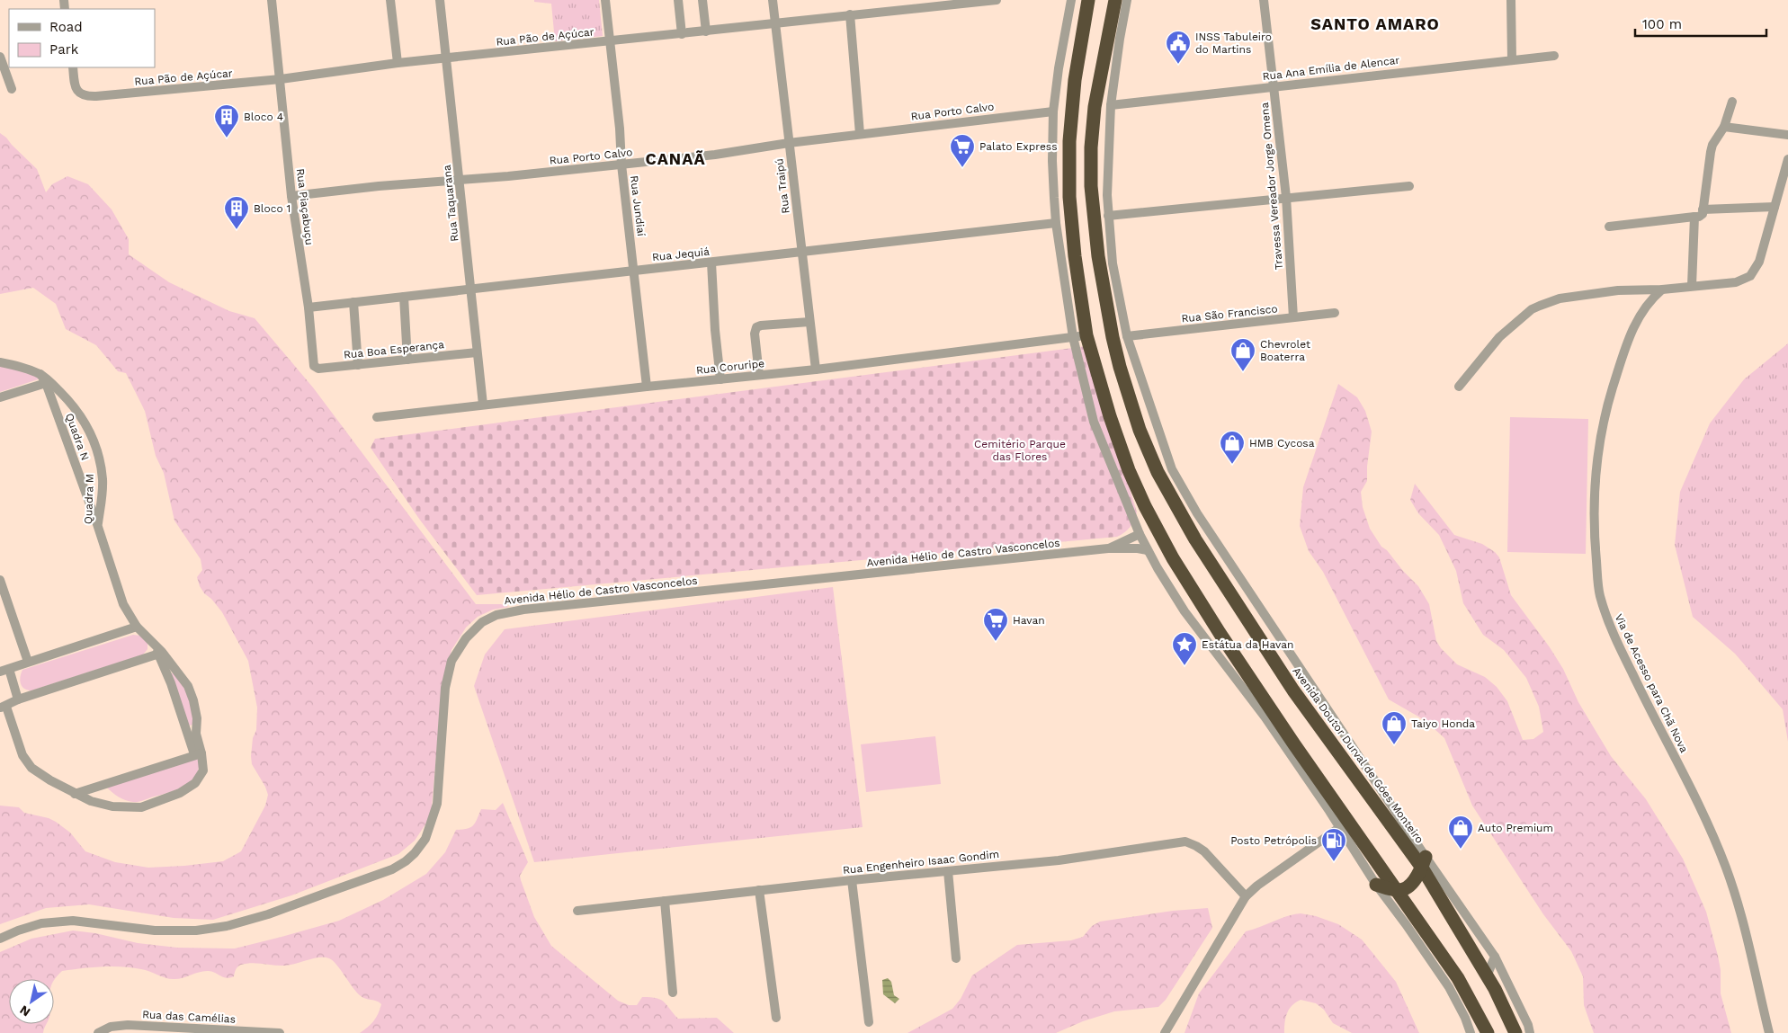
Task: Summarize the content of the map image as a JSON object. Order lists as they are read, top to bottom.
{
  "streets": {
    "highway": ["Avenida Doutor Durval de Góes Monteiro"],
    "street": [
      "Rua Pão de Açúcar",
      "Rua Ana Emília de Alencar",
      "Rua Porto Calvo",
      "Rua Traipú",
      "Travessa Vereador Jorge Omena",
      "Rua Taquarana",
      "Rua Jundiaí",
      "Rua Piaçabuçu",
      "Rua Jequiá",
      "Rua São Francisco",
      "Rua Boa Esperança",
      "Rua Coruripe",
      "Quadra N",
      "Quadra M",
      "Avenida Hélio de Castro Vasconcelos",
      "Via de Acesso para Chã Nova",
      "Rua Engenheiro Isaac Gondim",
      "Rua das Camélias"
    ]
  },
  "crossings": [
    ["Rua Pão de Açúcar", "Rua Traipú"],
    ["Rua Pão de Açúcar", "Rua Taquarana"],
    ["Rua Pão de Açúcar", "Rua Jundiaí"],
    ["Rua Pão de Açúcar", "Rua Piaçabuçu"],
    ["Rua Ana Emília de Alencar", "Travessa Vereador Jorge Omena"],
    ["Rua Porto Calvo", "Rua Traipú"],
    ["Rua Porto Calvo", "Rua Taquarana"],
    ["Rua Porto Calvo", "Rua Jundiaí"],
    ["Rua Porto Calvo", "Rua Piaçabuçu"],
    ["Rua Traipú", "Rua Jequiá"],
    ["Rua Traipú", "Rua Coruripe"],
    ["Travessa Vereador Jorge Omena", "Rua São Francisco"],
    ["Rua Taquarana", "Rua Jequiá"],
    ["Rua Taquarana", "Rua Boa Esperança"],
    ["Rua Taquarana", "Rua Coruripe"],
    ["Rua Jundiaí", "Rua Jequiá"],
    ["Rua Jundiaí", "Rua Coruripe"],
    ["Rua Piaçabuçu", "Rua Jequiá"],
    ["Rua Piaçabuçu", "Rua Boa Esperança"],
    ["Quadra N", "Quadra M"]
  ],
  "districts": ["SANTO AMARO", "CANAÃ"],
  "parks": ["Cemitério Parque das Flores"],
  "places": {
    "public building": ["INSS Tabuleiro do Martins"],
    "building": ["Bloco 4", "Bloco 1"],
    "supermarket": ["Palato Express", "Havan"],
    "shop": [
      "Chevrolet Boaterra",
      "HMB Cycosa",
      "Taiyo Honda",
      "Auto Premium"
    ],
    "place": ["Estátua da Havan"],
    "fuel station": ["Posto Petrópolis"]
  },
  "legend": ["Road", "Park"],
  "scale_bar": "100 m",
  "north": "bottom left"
}
